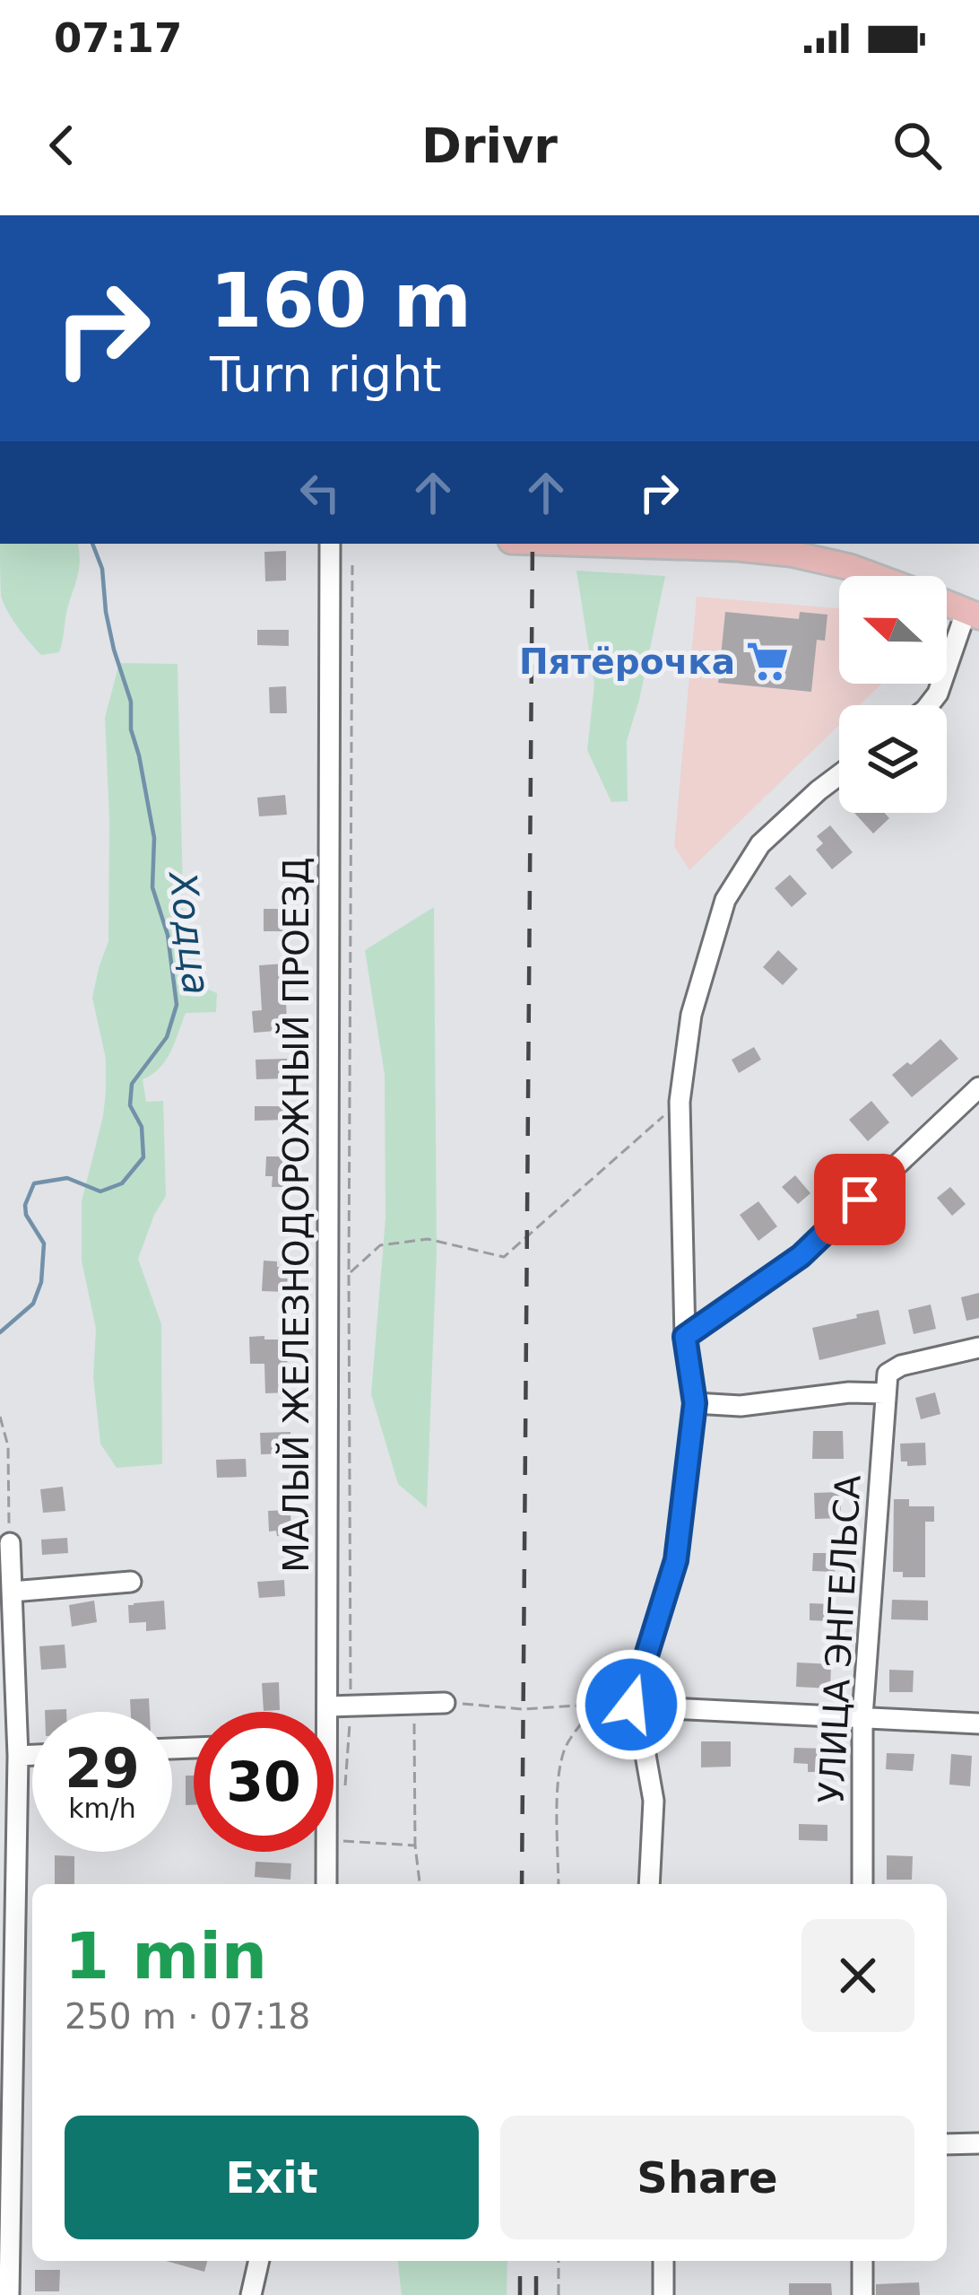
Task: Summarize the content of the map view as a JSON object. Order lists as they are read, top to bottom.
{
  "streets": {
    "street": ["МАЛЫЙ ЖЕЛЕЗНОДОРОЖНЫЙ ПРОЕЗД", "УЛИЦА ЭНГЕЛЬСА"]
  },
  "water": ["Ходца"],
  "places": {
    "supermarket": ["Пятёрочка"]
  },
  "north": "left",
  "page": {
    "status": "07:17",
    "header": "Drivr",
    "turn": ["160 m", "Turn right"],
    "speed": "29 km/h",
    "limit": "30",
    "heading": ["1 min", "250 m · 07:18"],
    "buttons": ["Exit", "Share"]
  }
}
